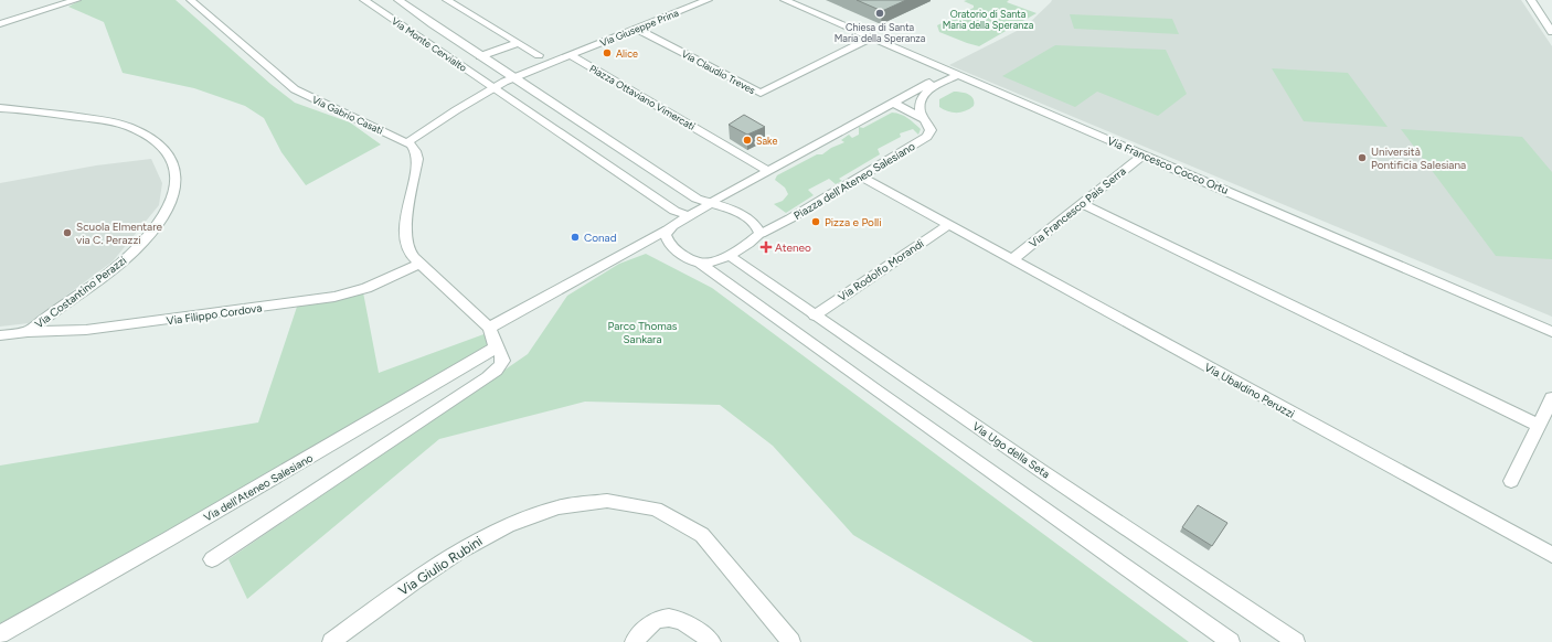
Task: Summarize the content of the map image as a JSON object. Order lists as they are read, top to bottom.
{
  "streets": {
    "street": [
      "Via Giuseppe Prina",
      "Via Monte Cervialto",
      "Via Claudio Treves",
      "Piazza Ottaviano Vimercati",
      "Via Gabrio Casati",
      "Via Francesco Cocco Ortu",
      "Piazza dell'Ateneo Salesiano",
      "Via Francesco Pais Serra",
      "Via Rodolfo Morandi",
      "Via Costantino Perazzi",
      "Via Filippo Cordova",
      "Via Ubaldino Peruzzi",
      "Via Ugo della Seta",
      "Via dell'Ateneo Salesiano",
      "Via Giulio Rubini"
    ]
  },
  "crossings": [
    ["Via Giuseppe Prina", "Via Claudio Treves"],
    ["Via Giuseppe Prina", "Piazza Ottaviano Vimercati"],
    ["Via Claudio Treves", "Via Francesco Cocco Ortu"],
    ["Via Francesco Cocco Ortu", "Piazza dell'Ateneo Salesiano"],
    ["Via Francesco Cocco Ortu", "Via Francesco Pais Serra"],
    ["Piazza dell'Ateneo Salesiano", "Via Ubaldino Peruzzi"],
    ["Piazza dell'Ateneo Salesiano", "Via Ugo della Seta"],
    ["Via Francesco Pais Serra", "Via Ubaldino Peruzzi"],
    ["Via Rodolfo Morandi", "Via Ubaldino Peruzzi"],
    ["Via Rodolfo Morandi", "Via Ugo della Seta"],
    ["Via Costantino Perazzi", "Via Filippo Cordova"]
  ],
  "parks": ["Oratorio di Santa Maria della Speranza", "Parco Thomas Sankara"],
  "places": {
    "other": [
      "Chiesa di Santa Maria della Speranza",
      "Alice",
      "Sake",
      "Università Pontificia Salesiana",
      "Pizza e Polli",
      "Scuola Elmentare via C. Perazzi",
      "Conad"
    ],
    "health": ["Ateneo"]
  }
}
